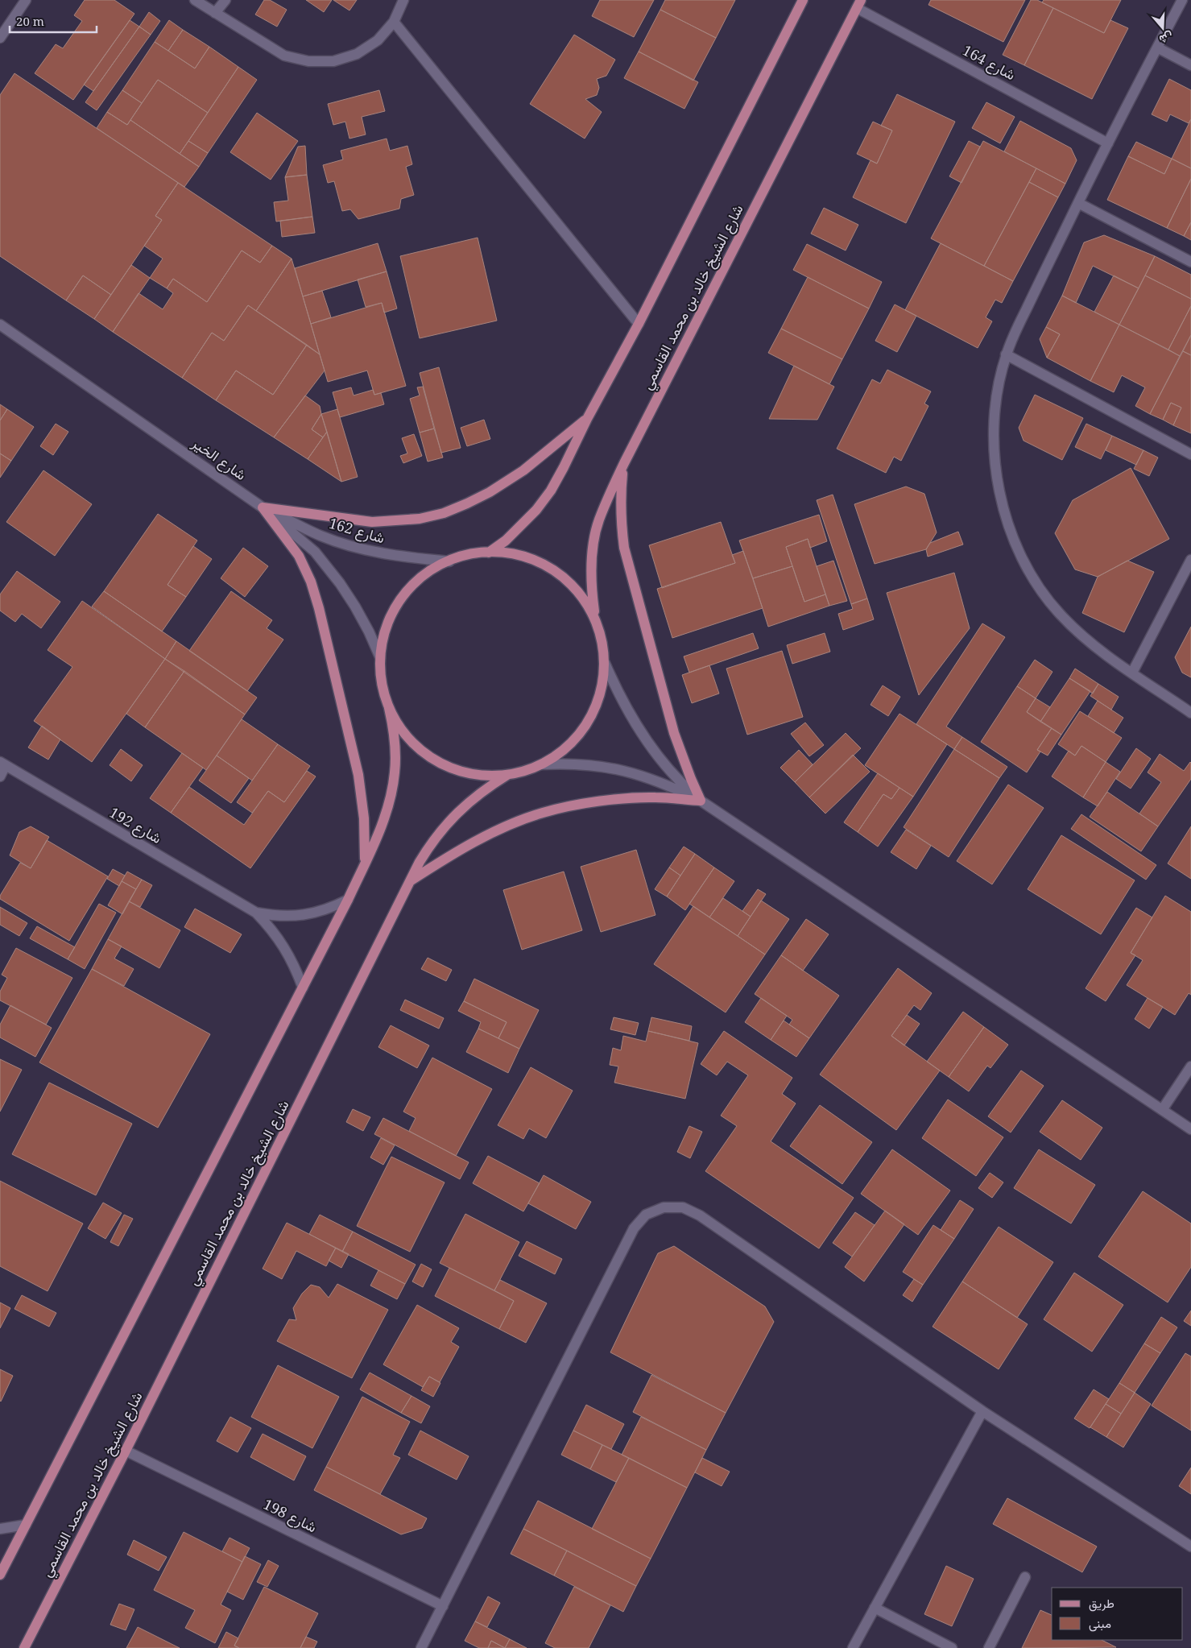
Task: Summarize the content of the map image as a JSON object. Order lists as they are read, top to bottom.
{
  "streets": {
    "main road": ["شارع الشيخ خالد بن محمد القاسمي"],
    "street": [
      "شارع 164",
      "شارع الخير",
      "شارع 162",
      "شارع 192",
      "شارع 198"
    ]
  },
  "crossings": [
    ["شارع 164", "شارع الشيخ خالد بن محمد القاسمي"],
    ["شارع الشيخ خالد بن محمد القاسمي", "شارع 198"],
    ["شارع الخير", "شارع 162"]
  ],
  "legend": ["طريق", "مبنى"],
  "scale_bar": "20 m",
  "north": "bottom"
}
